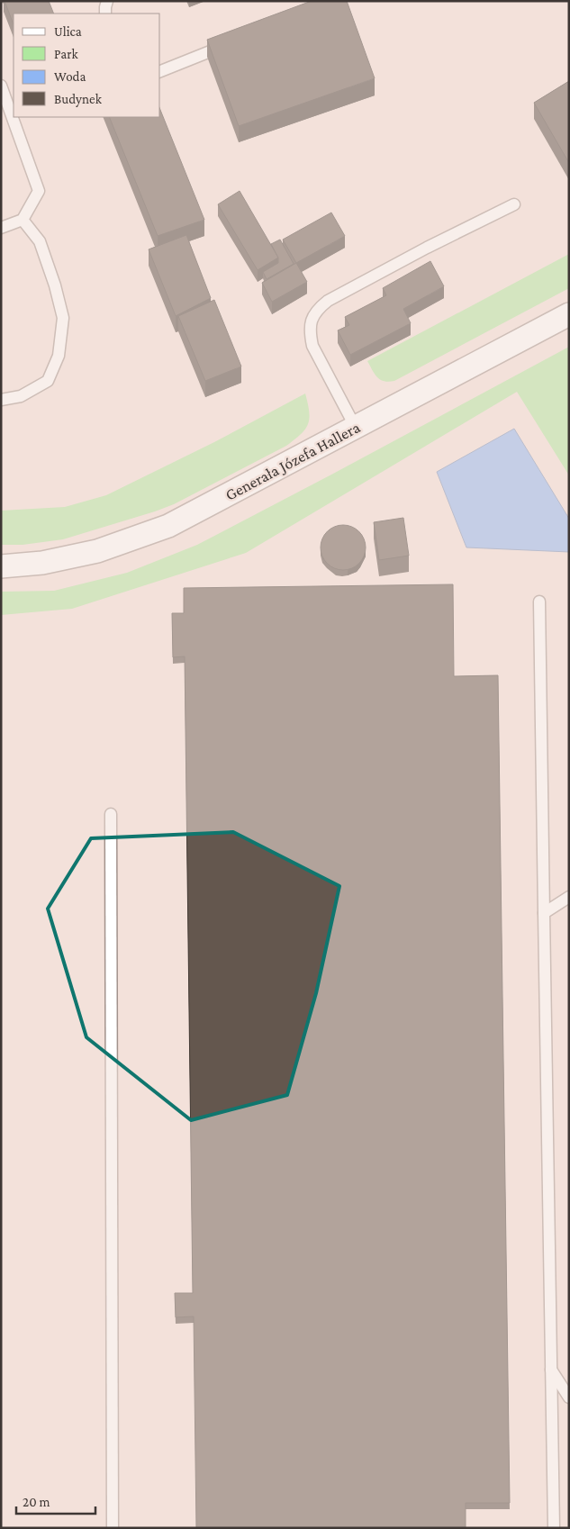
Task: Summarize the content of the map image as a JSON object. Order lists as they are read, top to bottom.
{
  "streets": {
    "street": ["Generała Józefa Hallera"]
  },
  "legend": [
    "Ulica",
    "Park",
    "Woda",
    "Budynek"
  ],
  "scale_bar": "20 m"
}
